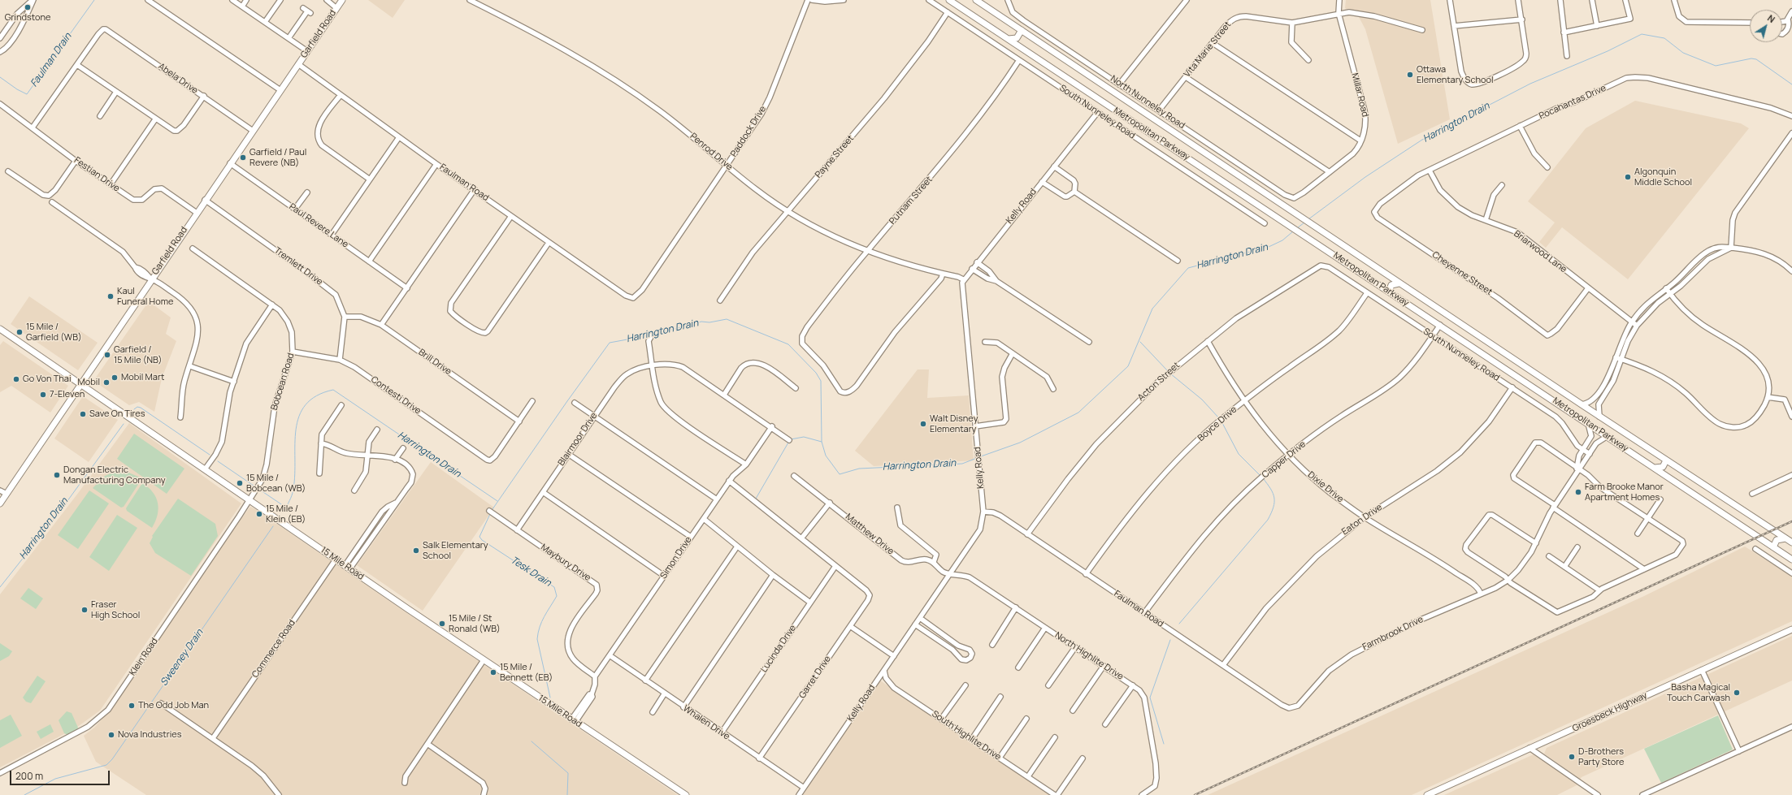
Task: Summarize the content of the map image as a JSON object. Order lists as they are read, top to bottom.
{
  "streets": {
    "main road": [
      "Garfield Road",
      "Metropolitan Parkway",
      "15 Mile Road",
      "Groesbeck Highway"
    ],
    "street": [
      "Vita Marie Street",
      "Abela Drive",
      "Millar Road",
      "North Nunneley Road",
      "Pocahantas Drive",
      "South Nunneley Road",
      "Paddock Drive",
      "Penrod Drive",
      "Payne Street",
      "Festian Drive",
      "Faulman Road",
      "Putnam Street",
      "Kelly Road",
      "Paul Revere Lane",
      "Briarwood Lane",
      "Tremlett Drive",
      "Cheyenne Street",
      "Brill Drive",
      "Bobcean Road",
      "Acton Street",
      "Contesti Drive",
      "Boyce Drive",
      "Blairmoor Drive",
      "Capper Drive",
      "Dixie Drive",
      "Eaton Drive",
      "Matthew Drive",
      "Simon Drive",
      "Maybury Drive",
      "Farmbrook Drive",
      "Commerce Road",
      "Lucinda Drive",
      "North Highlite Drive",
      "Klein Road",
      "Garret Drive",
      "Whalen Drive",
      "South Highlite Drive"
    ]
  },
  "crossings": [
    ["Garfield Road", "Abela Drive"],
    ["Garfield Road", "Festian Drive"],
    ["Garfield Road", "Faulman Road"],
    ["Garfield Road", "Paul Revere Lane"],
    ["Garfield Road", "Tremlett Drive"],
    ["Garfield Road", "15 Mile Road"],
    ["Vita Marie Street", "Millar Road"],
    ["Vita Marie Street", "North Nunneley Road"],
    ["Millar Road", "North Nunneley Road"],
    ["Pocahantas Drive", "Briarwood Lane"],
    ["Pocahantas Drive", "Cheyenne Street"],
    ["South Nunneley Road", "Payne Street"],
    ["South Nunneley Road", "Putnam Street"],
    ["South Nunneley Road", "Kelly Road"],
    ["South Nunneley Road", "Acton Street"],
    ["South Nunneley Road", "Boyce Drive"],
    ["South Nunneley Road", "Capper Drive"],
    ["South Nunneley Road", "Eaton Drive"],
    ["South Nunneley Road", "Farmbrook Drive"],
    ["Paddock Drive", "Penrod Drive"],
    ["Paddock Drive", "Faulman Road"],
    ["Metropolitan Parkway", "Capper Drive"],
    ["Metropolitan Parkway", "Farmbrook Drive"],
    ["Penrod Drive", "Payne Street"],
    ["Penrod Drive", "Putnam Street"],
    ["Penrod Drive", "Kelly Road"],
    ["Faulman Road", "Kelly Road"],
    ["Faulman Road", "Acton Street"],
    ["Faulman Road", "Boyce Drive"],
    ["Faulman Road", "Capper Drive"],
    ["Faulman Road", "Eaton Drive"],
    ["Faulman Road", "Farmbrook Drive"],
    ["Kelly Road", "North Highlite Drive"],
    ["Kelly Road", "Whalen Drive"],
    ["Kelly Road", "South Highlite Drive"],
    ["Briarwood Lane", "Cheyenne Street"],
    ["Tremlett Drive", "Brill Drive"],
    ["Tremlett Drive", "Contesti Drive"],
    ["Brill Drive", "Contesti Drive"],
    ["Bobcean Road", "Contesti Drive"],
    ["Bobcean Road", "15 Mile Road"],
    ["Bobcean Road", "Klein Road"],
    ["Acton Street", "Dixie Drive"],
    ["Boyce Drive", "Dixie Drive"],
    ["Blairmoor Drive", "Simon Drive"],
    ["Blairmoor Drive", "Maybury Drive"],
    ["Capper Drive", "Dixie Drive"],
    ["Dixie Drive", "Eaton Drive"],
    ["Dixie Drive", "Farmbrook Drive"],
    ["Simon Drive", "Maybury Drive"],
    ["Simon Drive", "15 Mile Road"],
    ["Simon Drive", "Whalen Drive"],
    ["15 Mile Road", "Commerce Road"],
    ["15 Mile Road", "Klein Road"],
    ["Lucinda Drive", "Garret Drive"],
    ["Lucinda Drive", "Whalen Drive"],
    ["Garret Drive", "Whalen Drive"]
  ],
  "water": [
    "Faulman Drain",
    "Harrington Drain",
    "Tesk Drain",
    "Sweeney Drain"
  ],
  "places": [
    "Grindstone",
    "Ottawa Elementary School",
    "Garfield / Paul Revere (NB)",
    "Algonquin Middle School",
    "Kaul Funeral Home",
    "15 Mile / Garfield (WB)",
    "Garfield / 15 Mile (NB)",
    "Mobil Mart",
    "Go Von Thai",
    "Mobil",
    "7-Eleven",
    "Save On Tires",
    "Walt Disney Elementary",
    "Dongan Electric Manufacturing Company",
    "15 Mile / Bobcean (WB)",
    "Farm Brooke Manor Apartment Homes",
    "15 Mile / Klein (EB)",
    "Salk Elementary School",
    "Fraser High School",
    "15 Mile / St Ronald (WB)",
    "15 Mile / Bennett (EB)",
    "Basha Magical Touch Carwash",
    "The Odd Job Man",
    "Nova Industries",
    "D-Brothers Party Store"
  ],
  "scale_bar": "200 m",
  "north": "top right"
}
